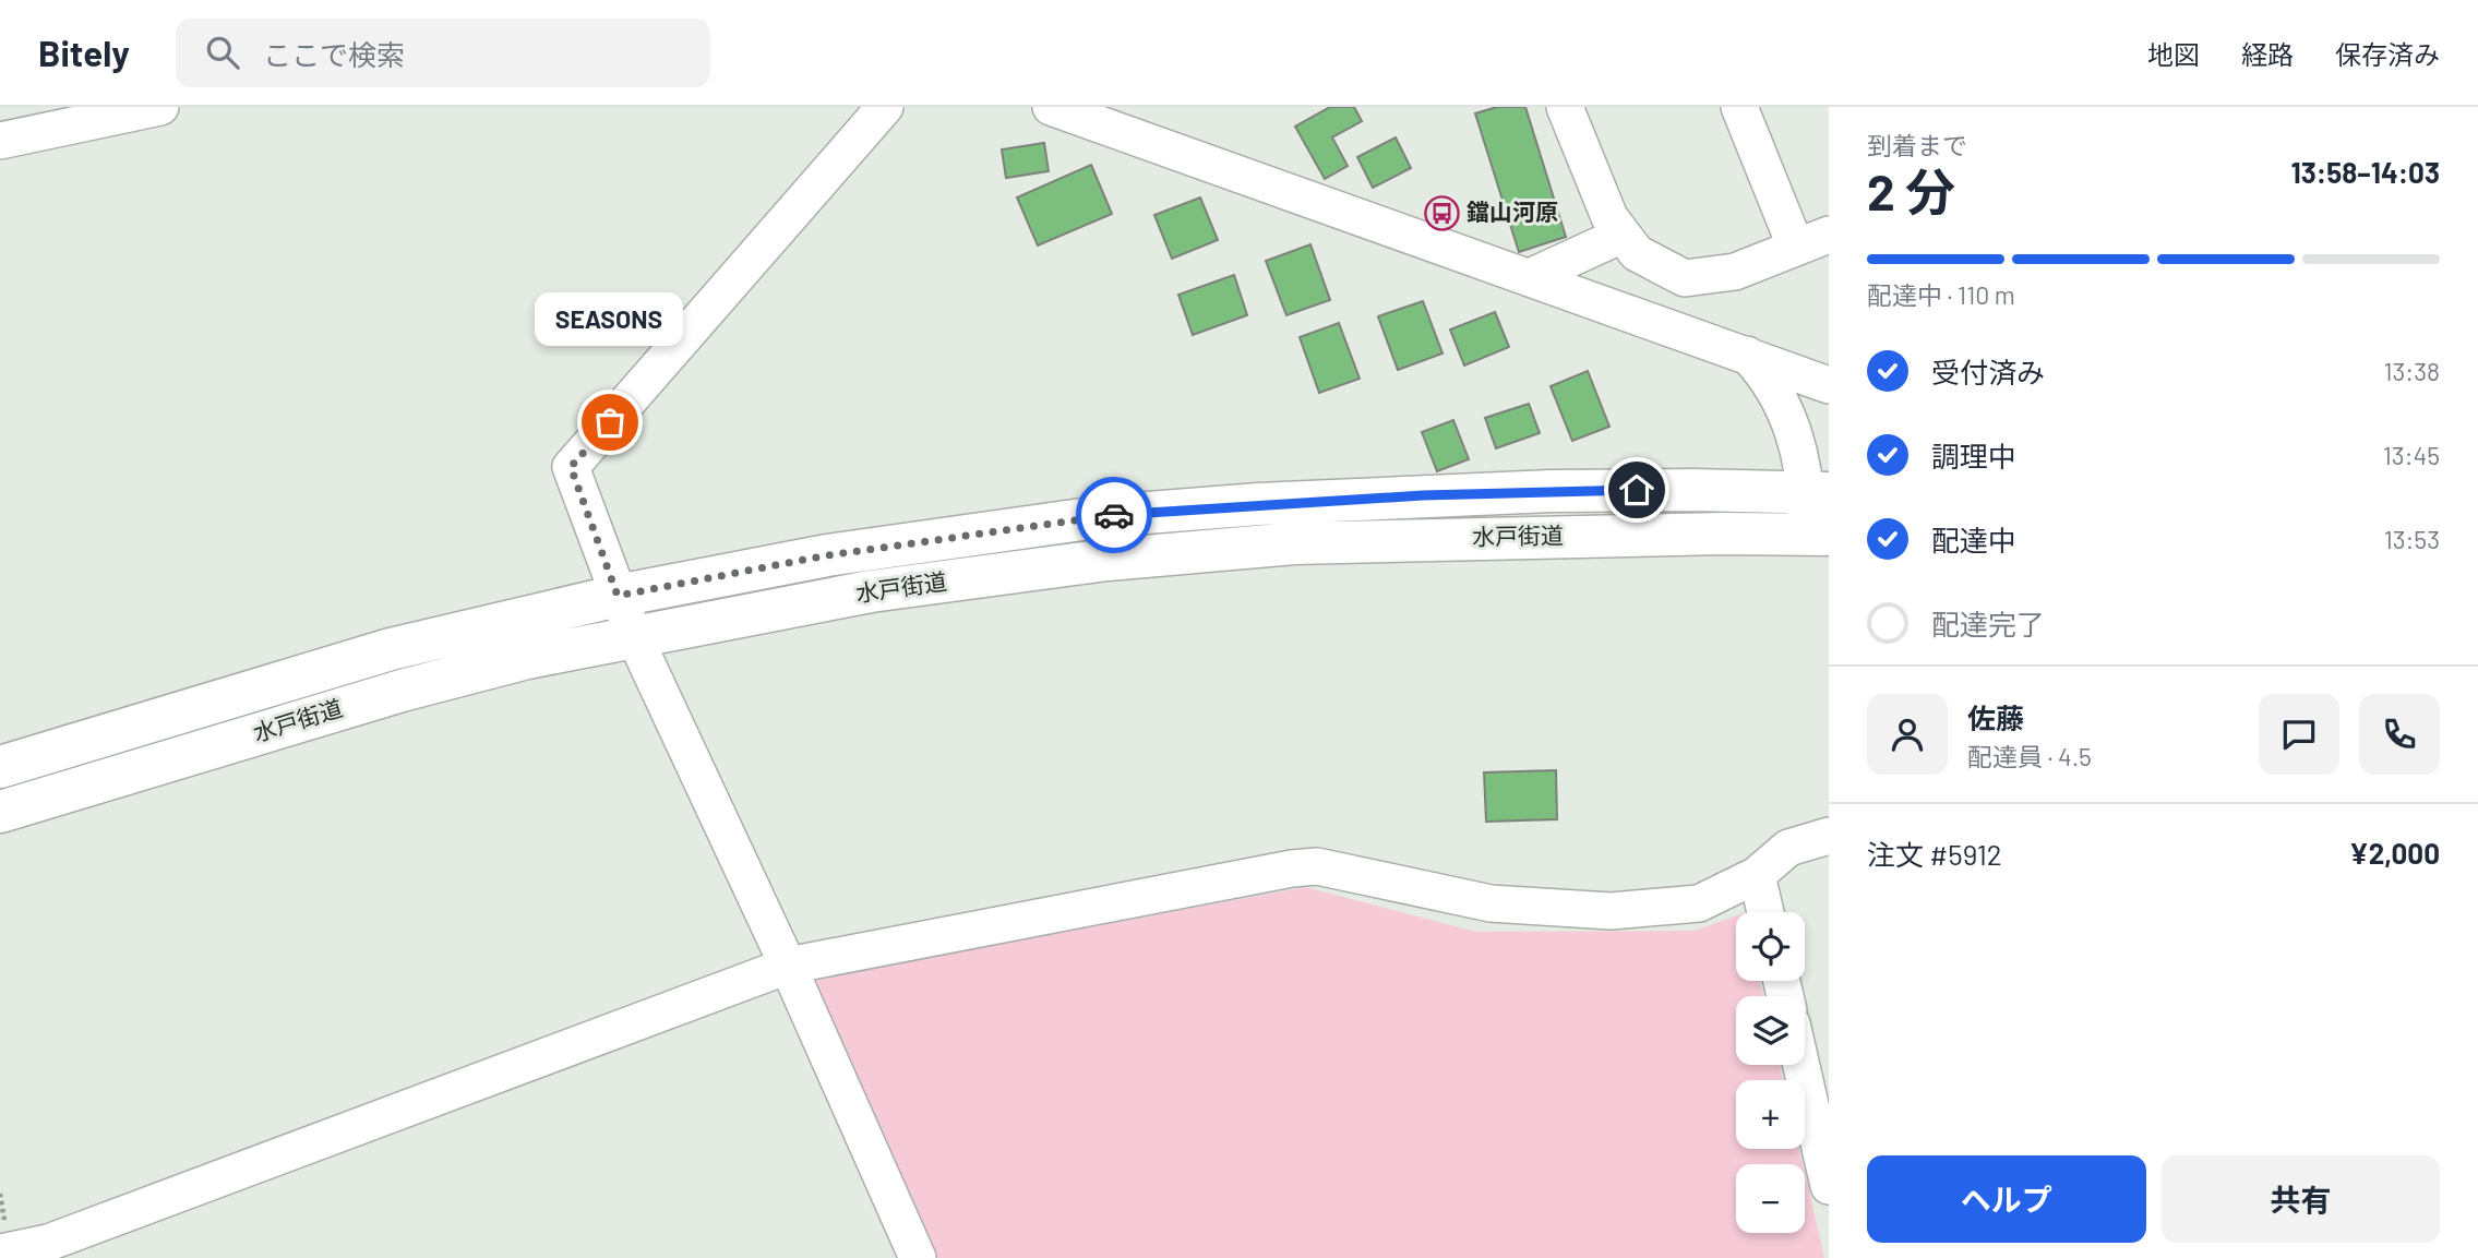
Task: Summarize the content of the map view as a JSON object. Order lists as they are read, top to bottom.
{
  "streets": {
    "highway": ["水戸街道"]
  },
  "places": {
    "bus stop": ["鐺山河原"],
    "other": ["SEASONS"]
  },
  "page": {
    "header": "Bitely",
    "search": "ここで検索",
    "nav": ["地図", "経路", "保存済み"],
    "heading": ["2 分", "到着まで", "13:58–14:03"],
    "panel": [
      "佐藤",
      "配達員 · 4.5",
      "注文 #5912",
      "¥2,000"
    ],
    "bar": "配達中 · 110 m",
    "bubble": "SEASONS",
    "list": [
      ["受付済み", "13:38"],
      ["調理中", "13:45"],
      ["配達中", "13:53"],
      "配達完了"
    ],
    "map_buttons": ["+", "−"],
    "buttons": ["ヘルプ", "共有"]
  }
}
